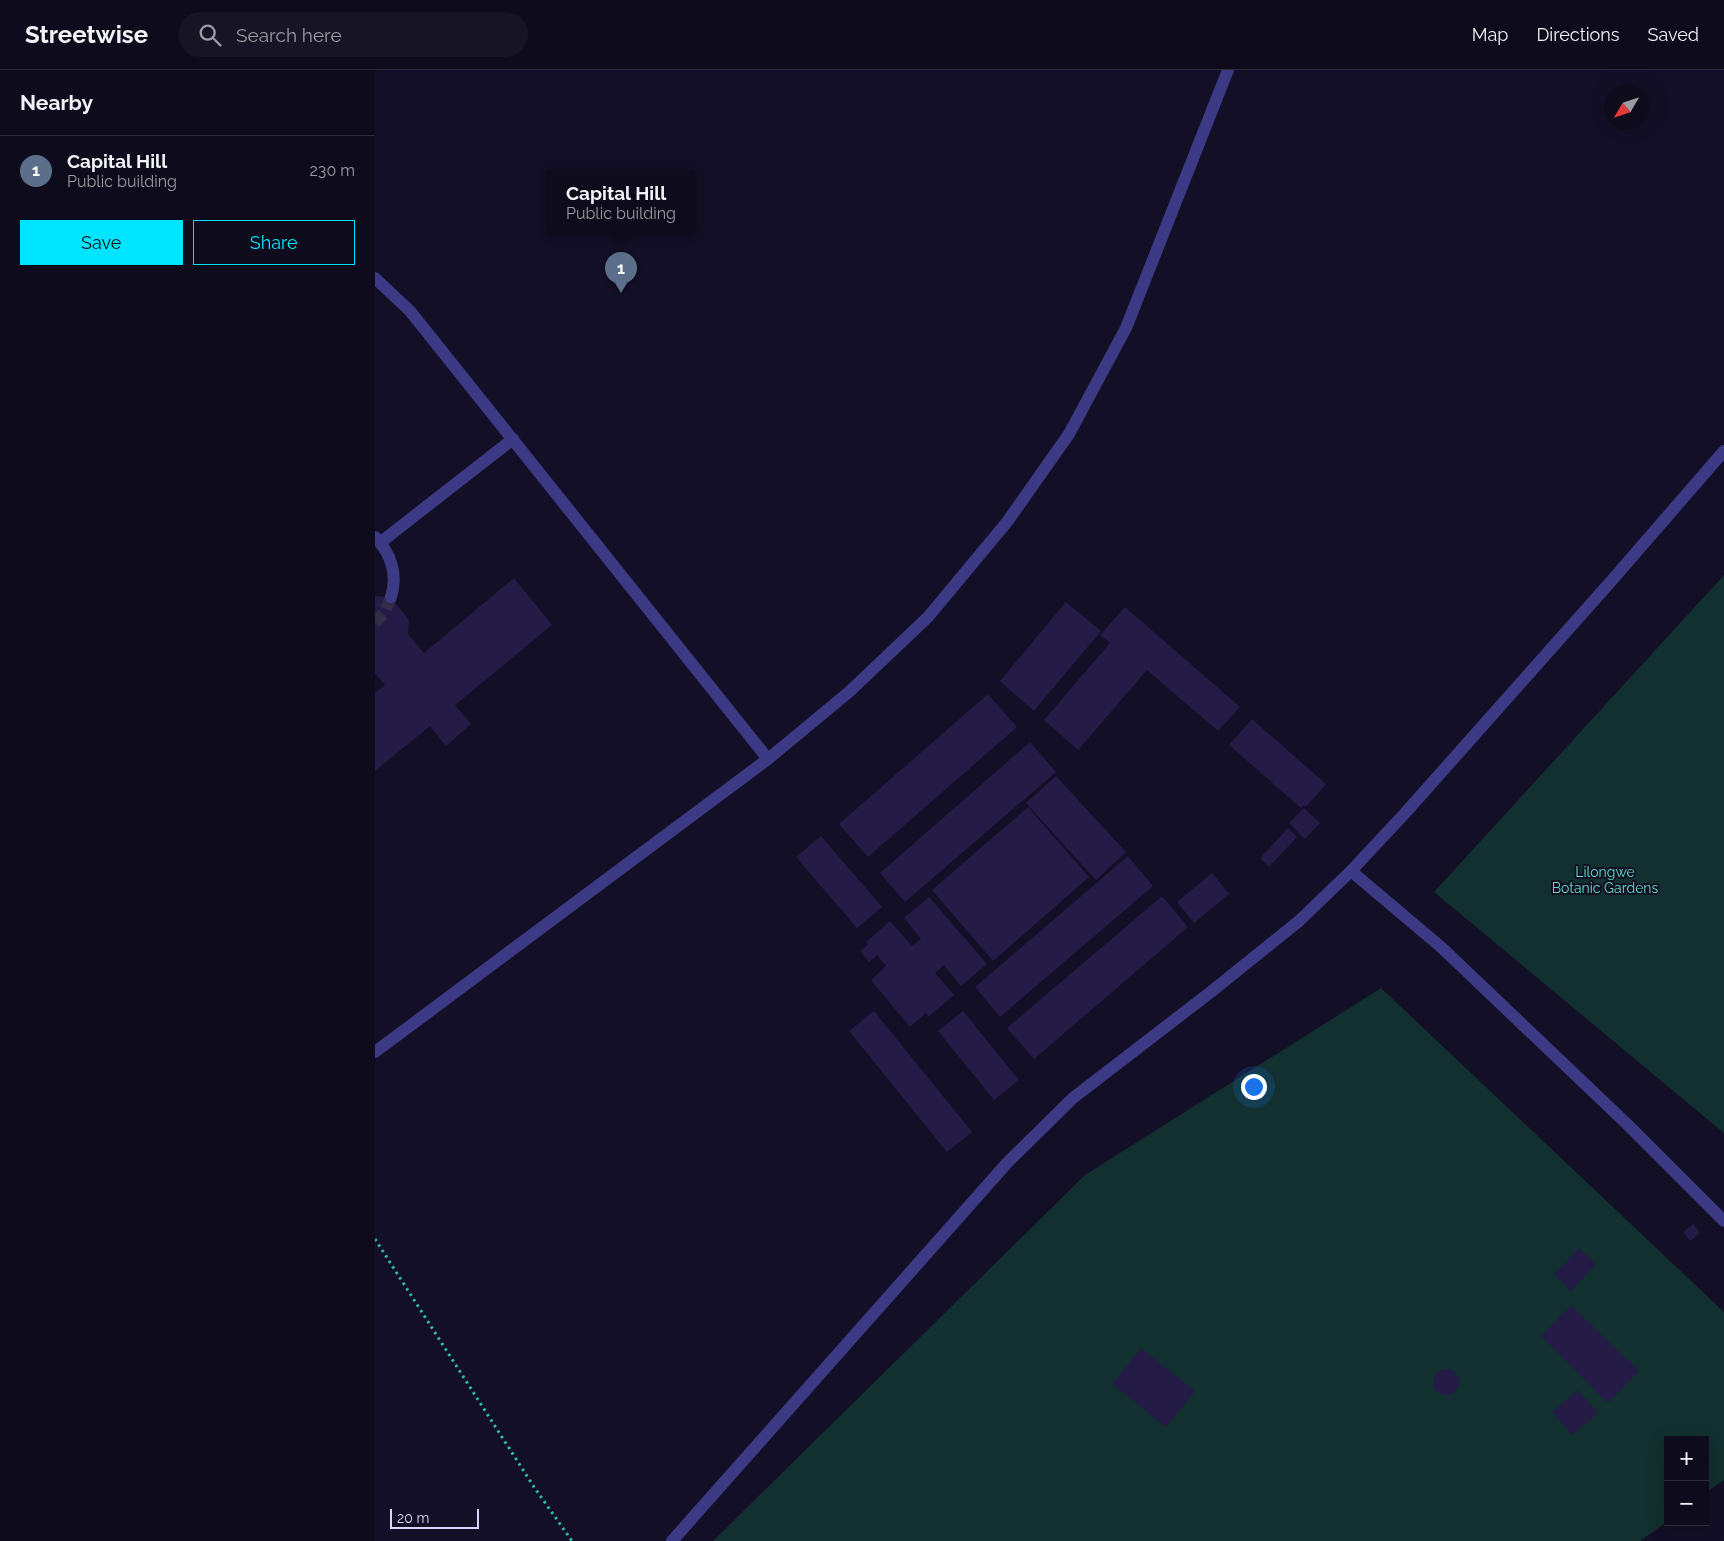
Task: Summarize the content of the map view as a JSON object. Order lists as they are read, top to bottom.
{
  "parks": ["Lilongwe Botanic Gardens"],
  "scale_bar": "20 m",
  "north": "bottom left",
  "page": {
    "header": "Streetwise",
    "search": "Search here",
    "nav": ["Map", "Directions", "Saved"],
    "heading": "Nearby",
    "list": [
      {
        "mark": "1",
        "name": "Capital Hill",
        "note": "Public building",
        "value": "230 m"
      }
    ],
    "popup": ["Capital Hill", "Public building"],
    "buttons": ["Save", "Share"],
    "pins": "1",
    "map_buttons": ["+", "−"],
    "scale": "20 m"
  }
}
